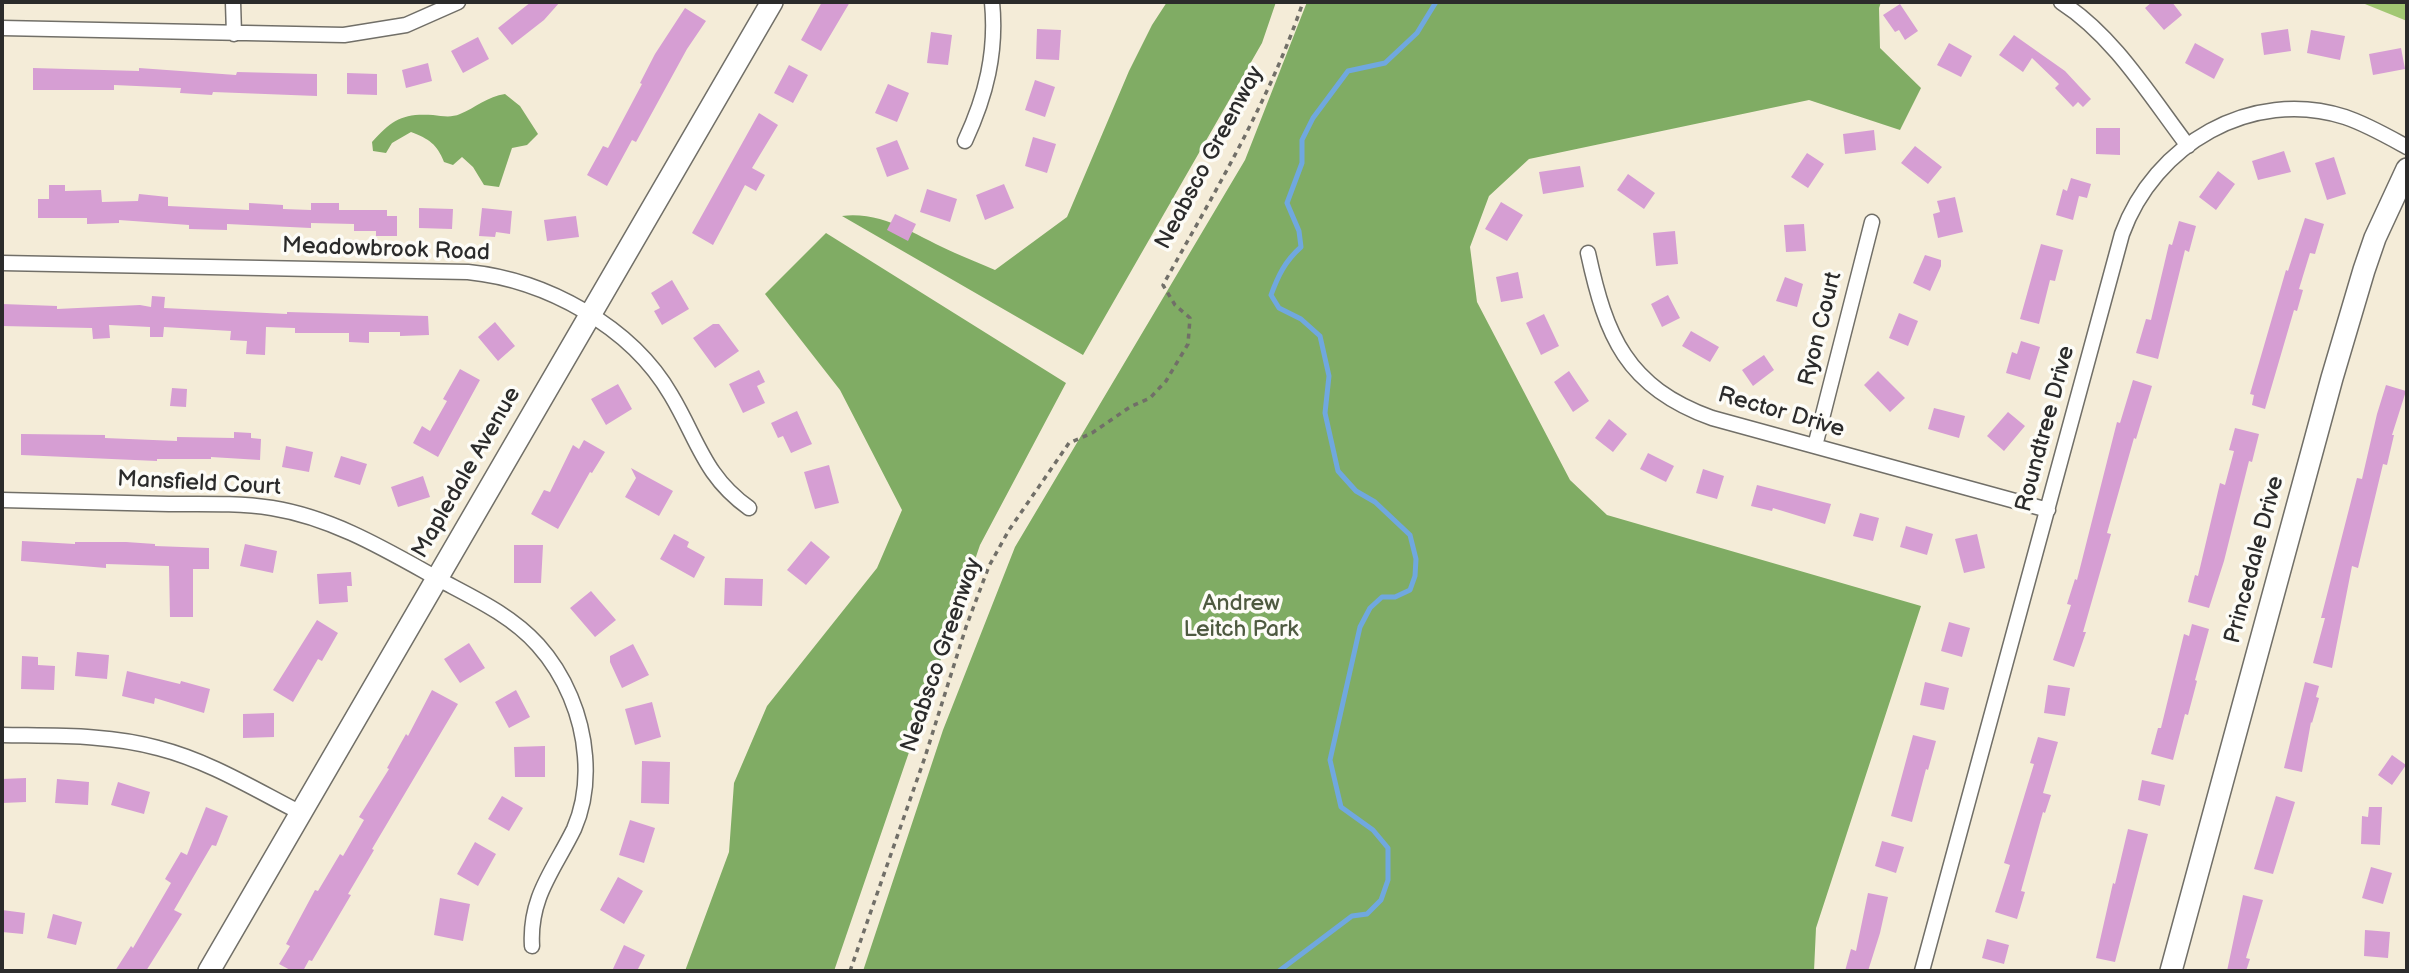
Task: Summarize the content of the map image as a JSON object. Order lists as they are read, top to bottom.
{
  "streets": {
    "street": [
      "Meadowbrook Road",
      "Ryon Court",
      "Rector Drive",
      "Roundtree Drive",
      "Mapledale Avenue",
      "Mansfield Court",
      "Princedale Drive"
    ],
    "path": ["Neabsco Greenway"]
  },
  "crossings": [
    ["Meadowbrook Road", "Mapledale Avenue"],
    ["Ryon Court", "Rector Drive"],
    ["Rector Drive", "Roundtree Drive"],
    ["Mapledale Avenue", "Mansfield Court"]
  ],
  "parks": ["Andrew Leitch Park"]
}
